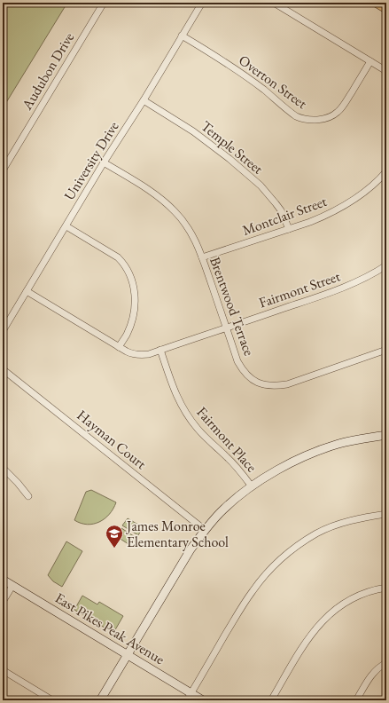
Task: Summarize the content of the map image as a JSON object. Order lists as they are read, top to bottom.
{
  "streets": {
    "main road": ["East Pikes Peak Avenue"],
    "street": [
      "Audubon Drive",
      "Overton Street",
      "Temple Street",
      "University Drive",
      "Montclair Street",
      "Fairmont Street",
      "Brentwood Terrace",
      "Hayman Court",
      "Fairmont Place"
    ]
  },
  "crossings": [
    ["Overton Street", "University Drive"],
    ["Temple Street", "University Drive"],
    ["Temple Street", "Montclair Street"],
    ["University Drive", "Fairmont Street"],
    ["University Drive", "Brentwood Terrace"],
    ["Montclair Street", "Brentwood Terrace"],
    ["Fairmont Street", "Brentwood Terrace"],
    ["Fairmont Street", "Fairmont Place"]
  ],
  "places": {
    "school or university": ["James Monroe Elementary School"]
  }
}
